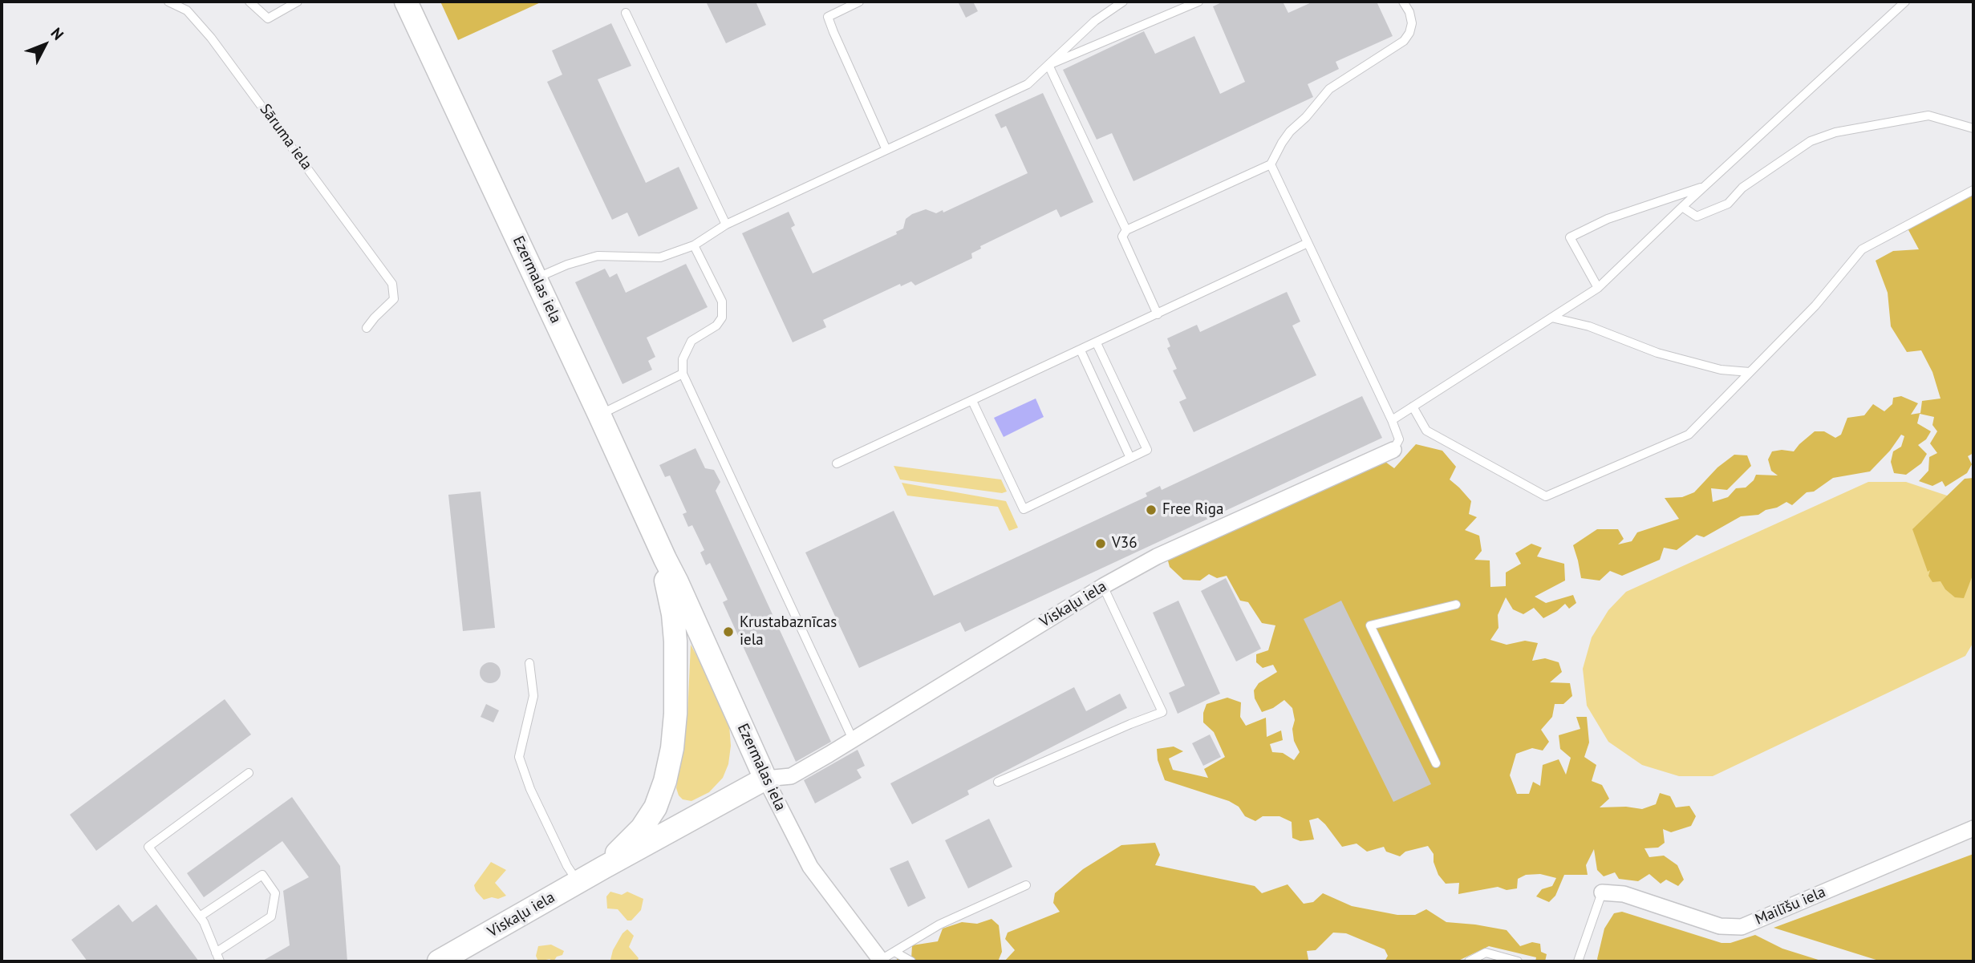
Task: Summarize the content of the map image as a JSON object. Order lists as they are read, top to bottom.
{
  "streets": {
    "street": ["Ezermalas iela", "Viskaļu iela", "Mailīšu iela"],
    "lane": ["Sāruma iela"]
  },
  "crossings": [
    ["Ezermalas iela", "Viskaļu iela"]
  ],
  "places": ["Free Riga", "V36", "Krustabaznīcas iela"],
  "north": "top right"
}
